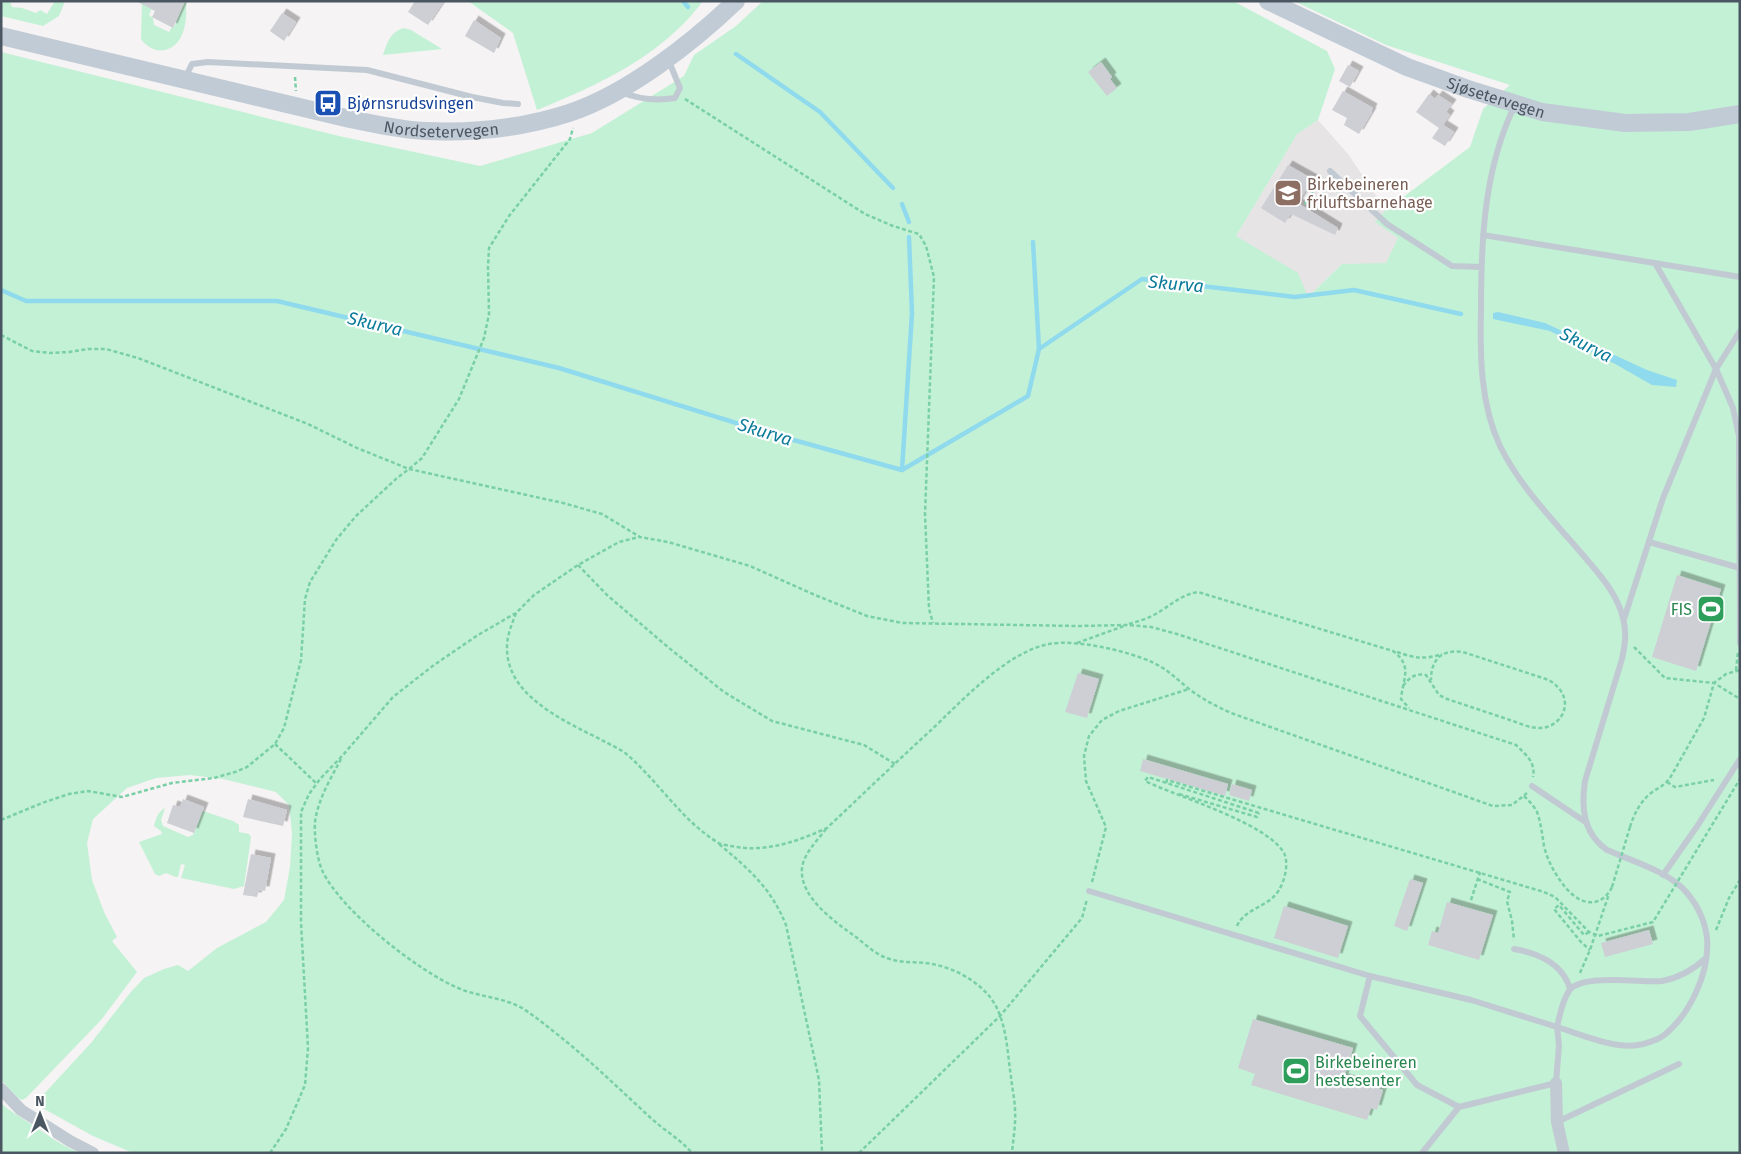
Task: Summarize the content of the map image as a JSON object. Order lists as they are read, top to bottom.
{
  "streets": {
    "main road": ["Sjøsetervegen", "Nordsetervegen"]
  },
  "water": ["Skurva"],
  "places": {
    "bus stop": ["Bjørnsrudsvingen"],
    "school or university": ["Birkebeineren friluftsbarnehage"],
    "sports": ["FIS", "Birkebeineren hestesenter"]
  },
  "north": "top"
}
